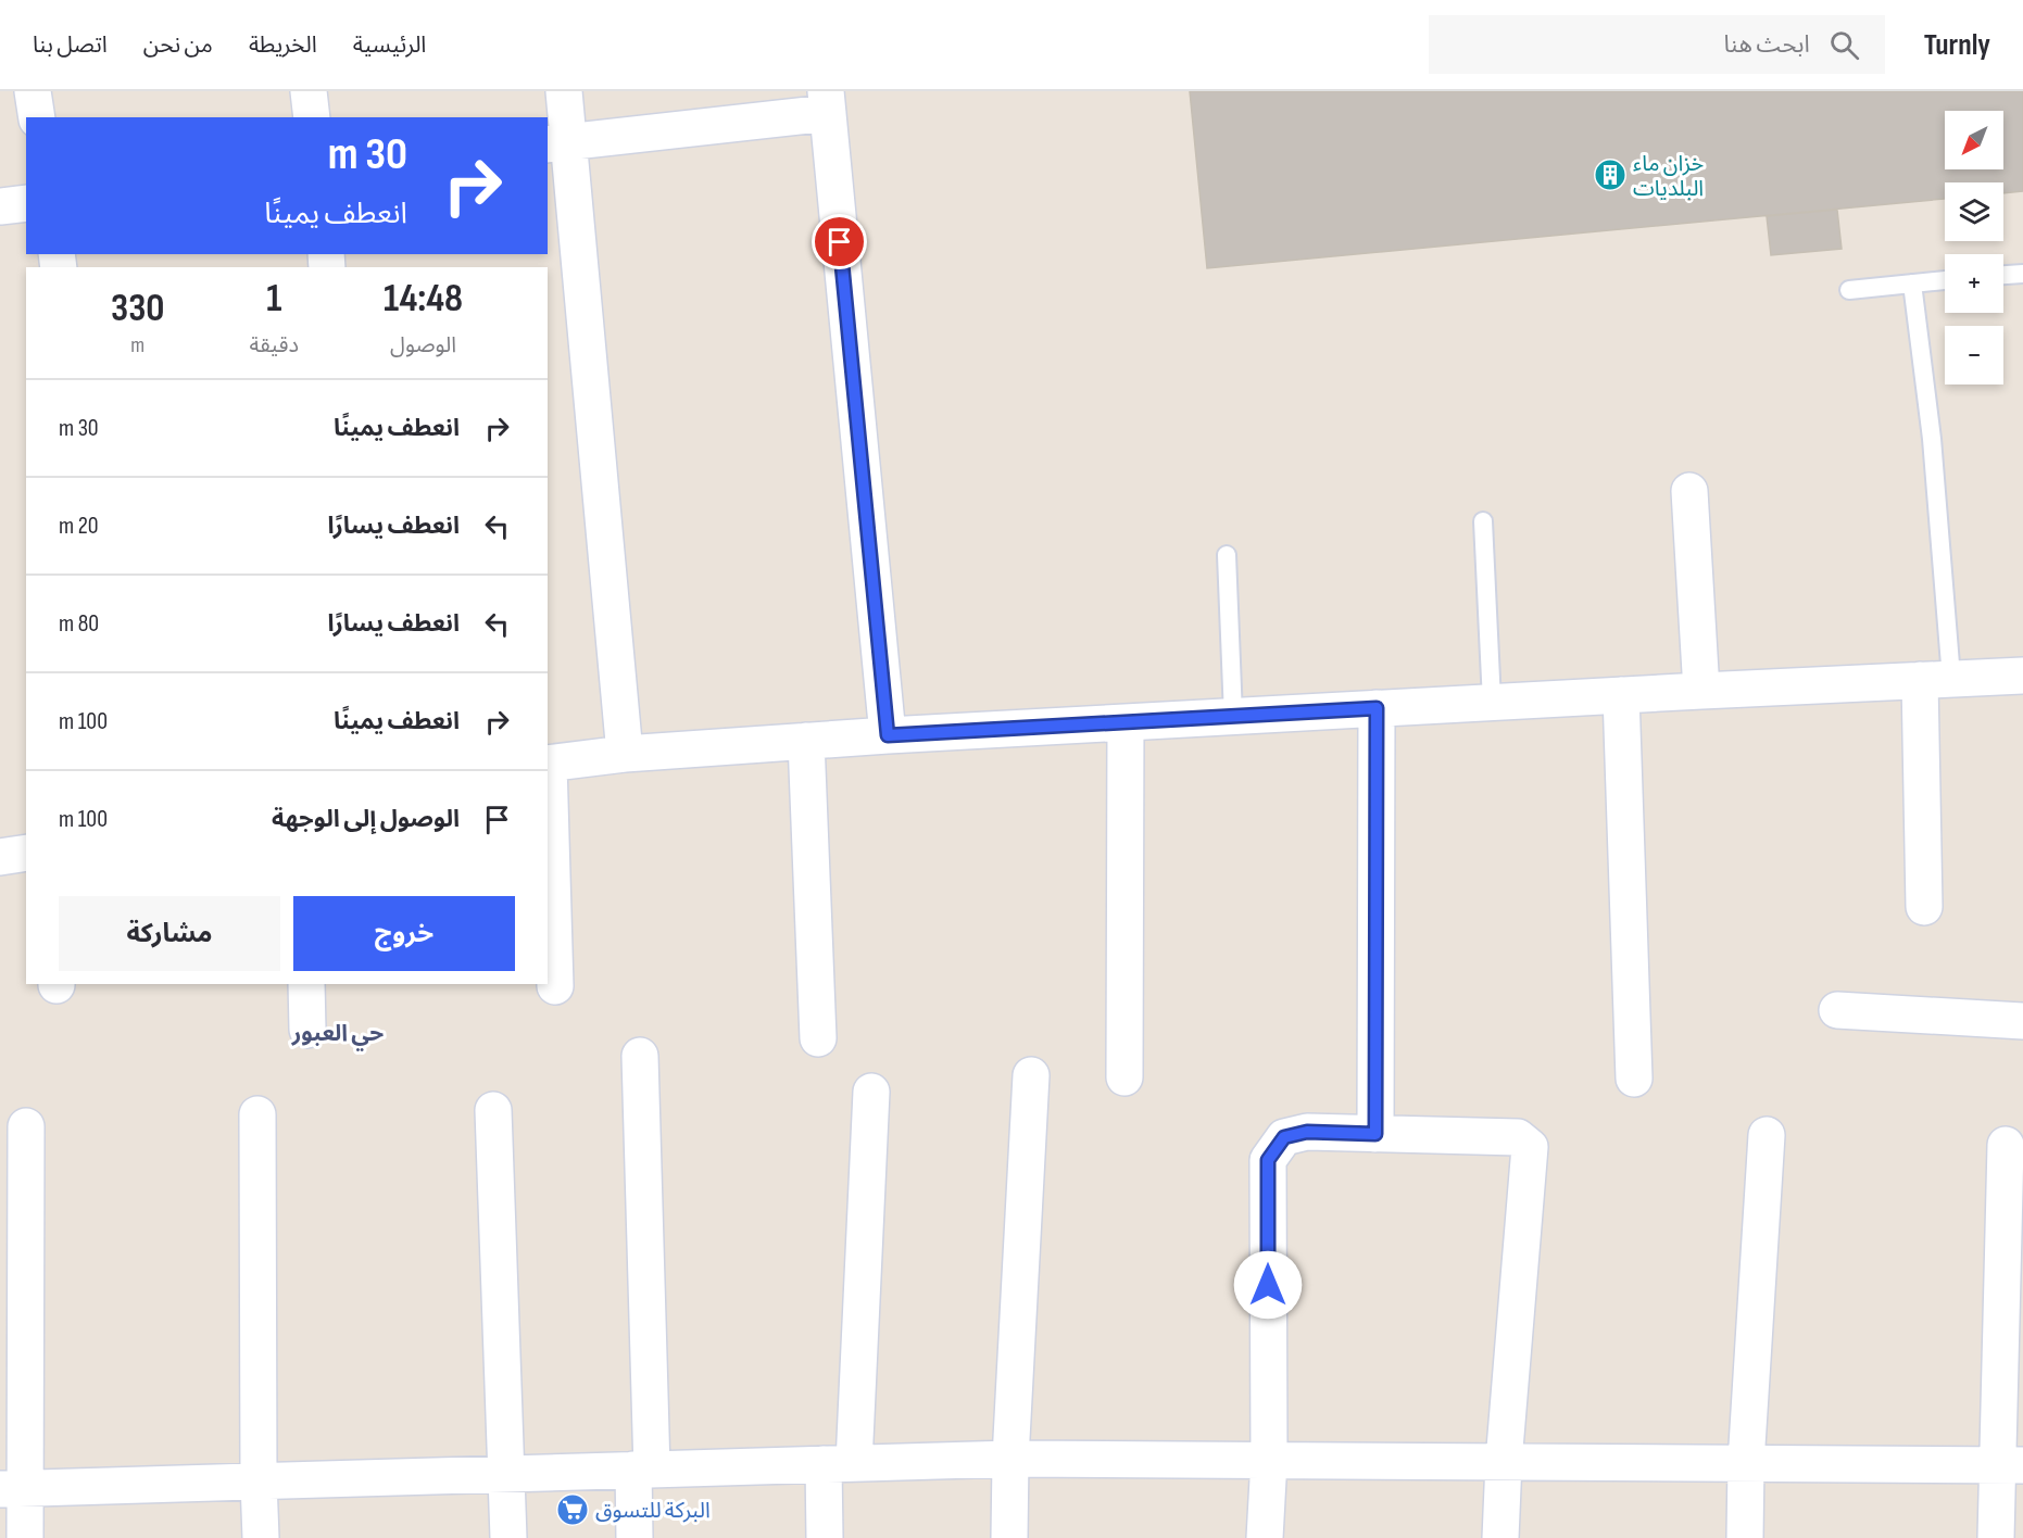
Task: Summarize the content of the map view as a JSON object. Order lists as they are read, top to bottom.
{
  "districts": ["حي العبور"],
  "places": {
    "building": ["خزان ماء البلديات"],
    "supermarket": ["البركة للتسوق"]
  },
  "north": "bottom left",
  "page": {
    "header": "Turnly",
    "search": "ابحث هنا",
    "nav": [
      "الرئيسية",
      "الخريطة",
      "من نحن",
      "اتصل بنا"
    ],
    "map_buttons": ["+", "−"],
    "turn": ["30 m", "انعطف يمينًا"],
    "eta": [
      "14:48",
      "الوصول",
      "1",
      "دقيقة",
      "330",
      "m"
    ],
    "list": [
      {
        "name": "انعطف يمينًا",
        "value": "30 m"
      },
      {
        "name": "انعطف يسارًا",
        "value": "20 m"
      },
      {
        "name": "انعطف يسارًا",
        "value": "80 m"
      },
      {
        "name": "انعطف يمينًا",
        "value": "100 m"
      },
      {
        "name": "الوصول إلى الوجهة",
        "value": "100 m"
      }
    ],
    "buttons": ["خروج", "مشاركة"]
  }
}
